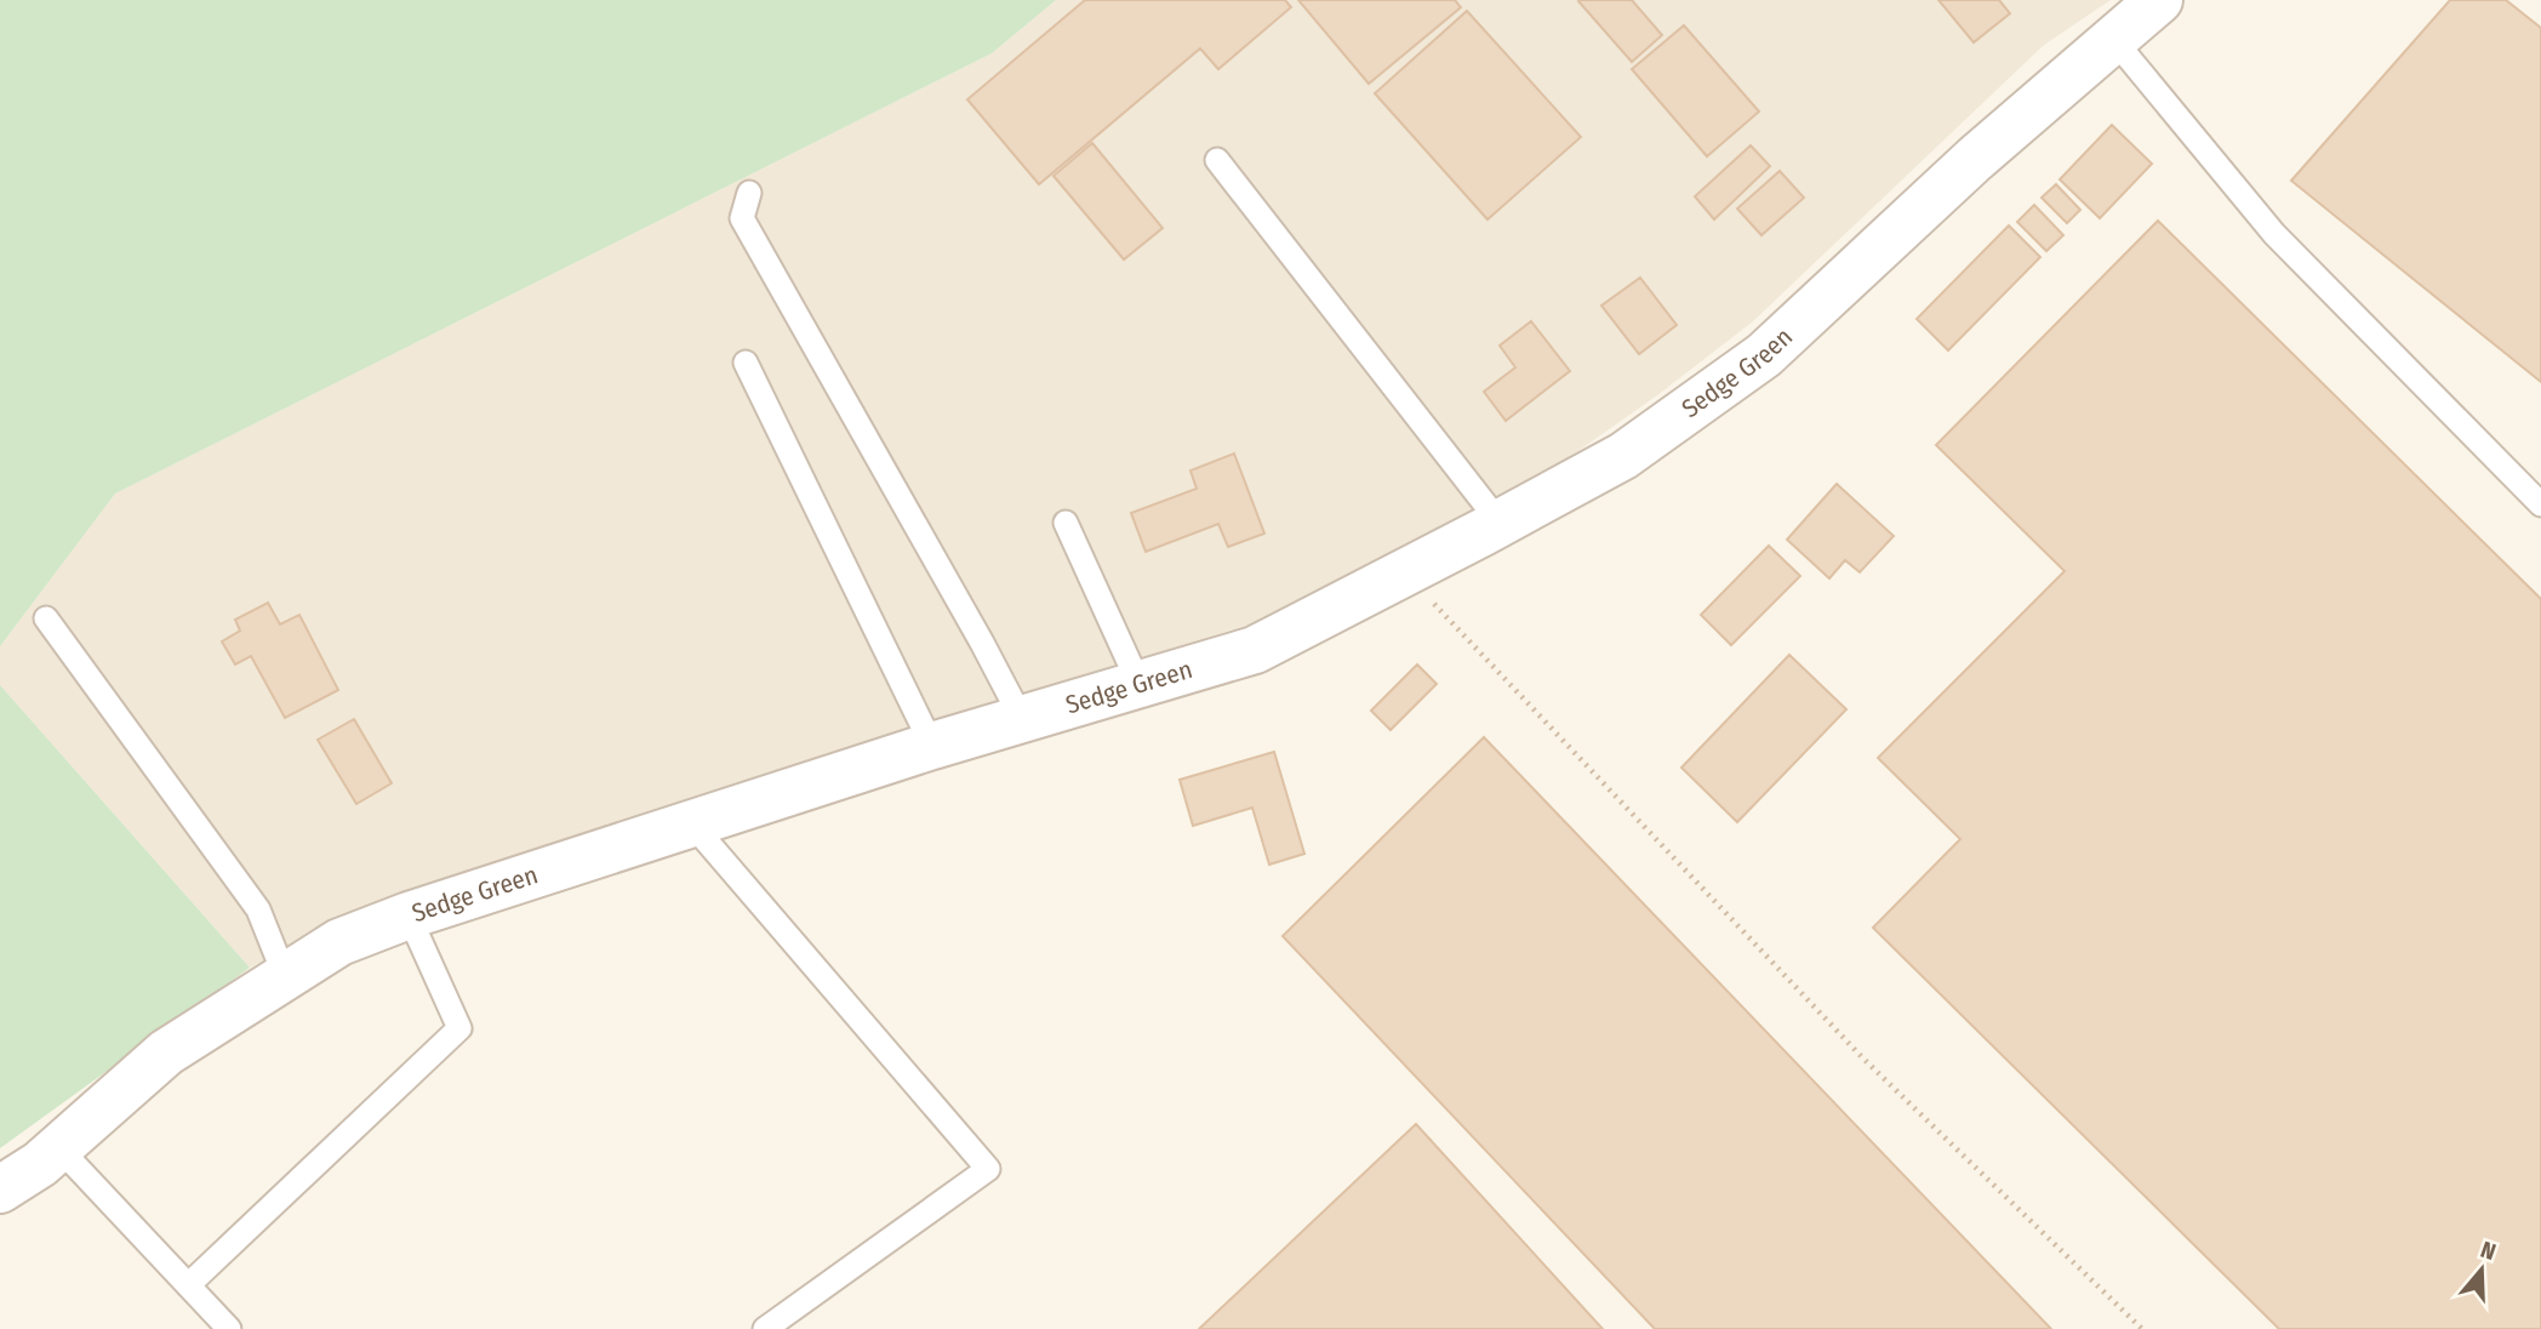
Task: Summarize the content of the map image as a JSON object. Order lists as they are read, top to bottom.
{
  "streets": {
    "street": ["Sedge Green"]
  },
  "north": "top"
}
